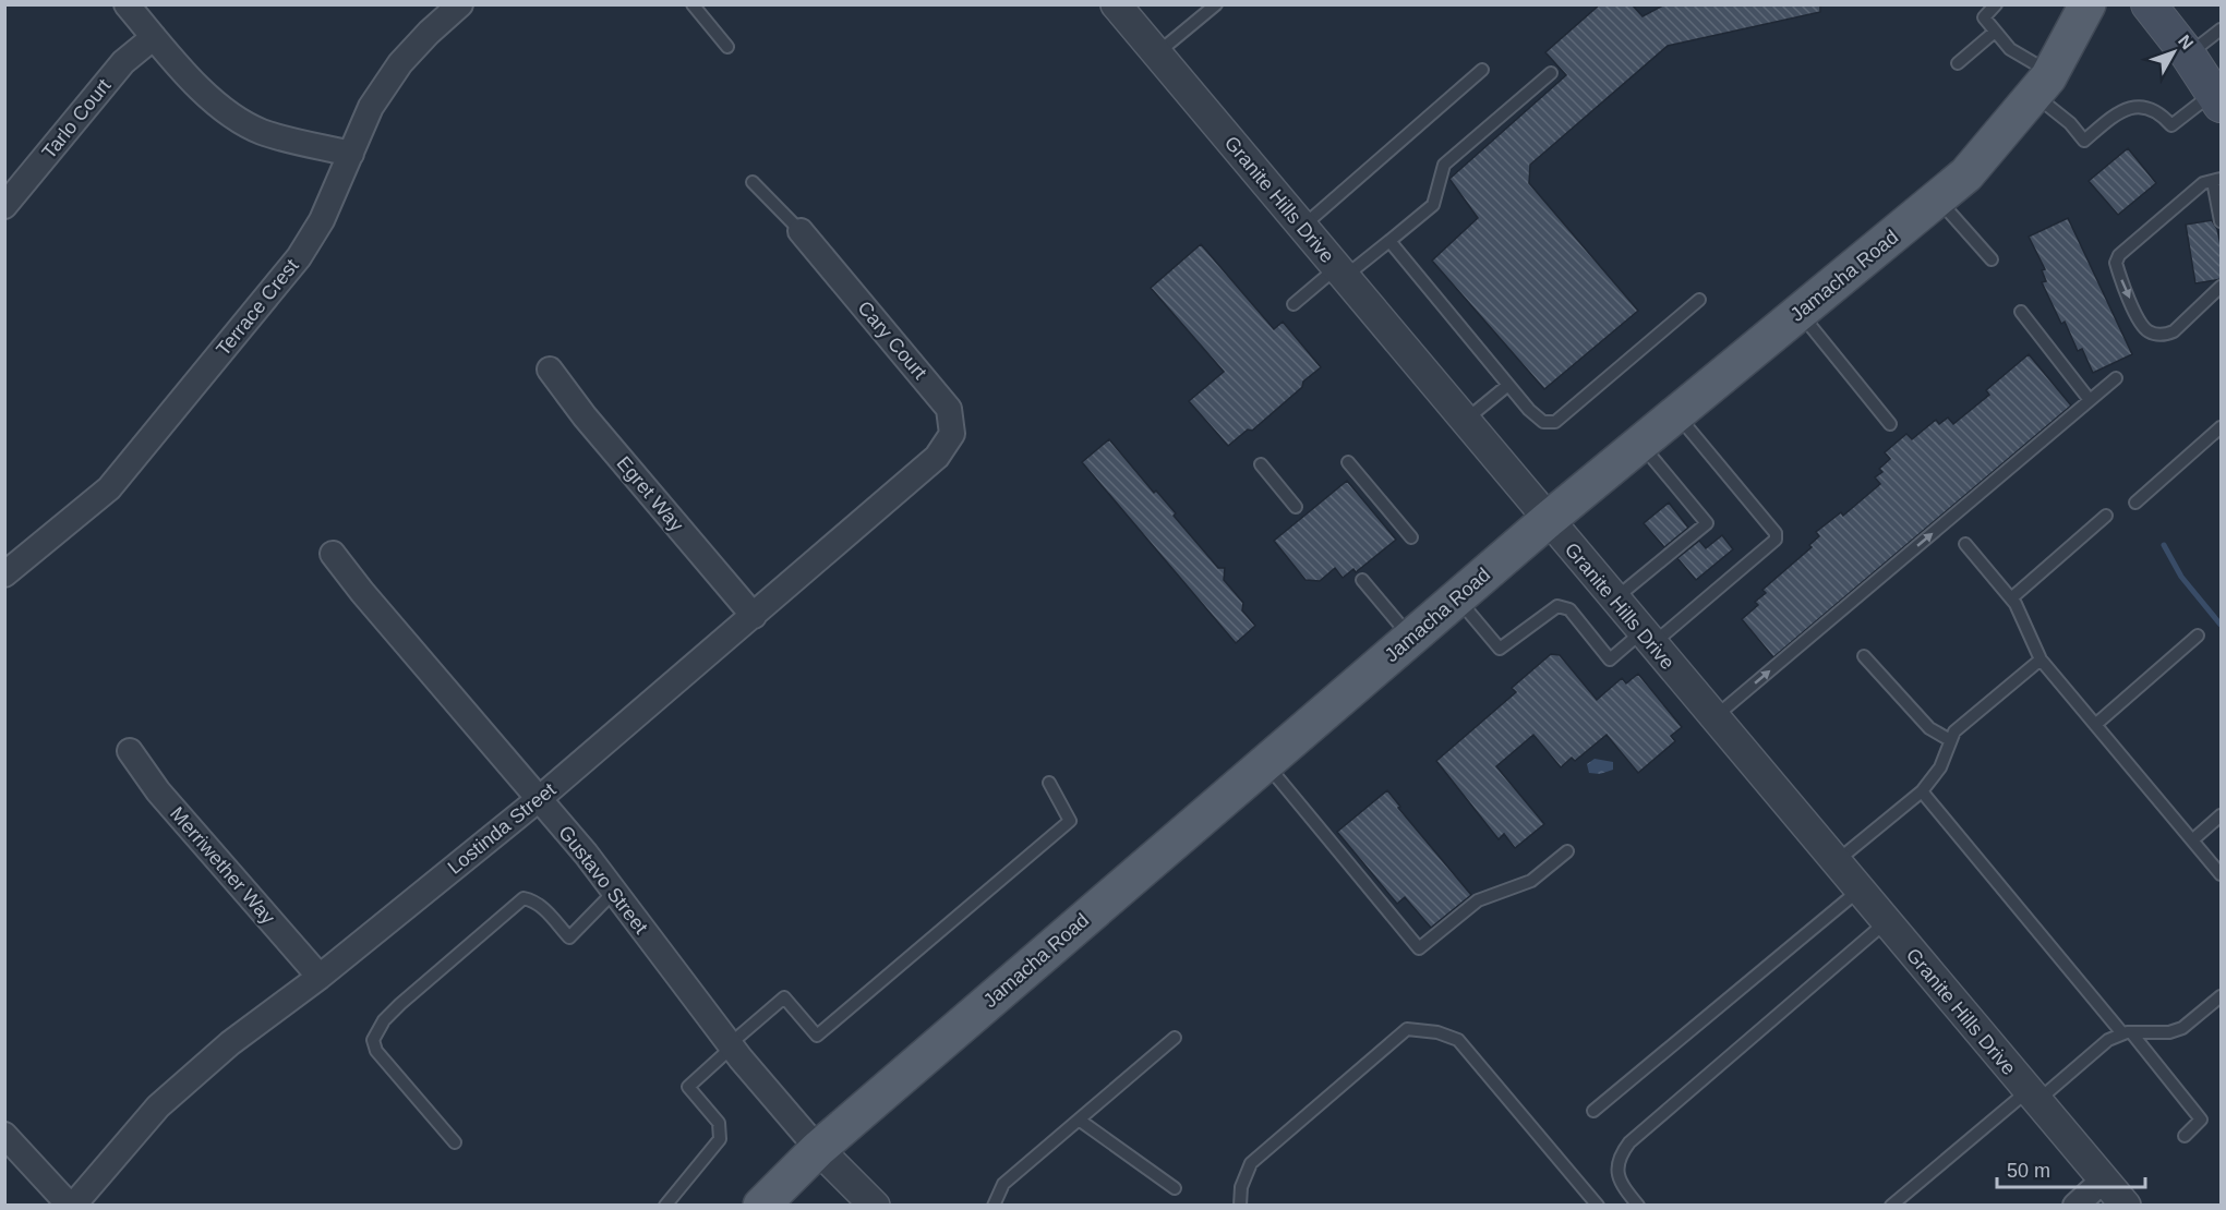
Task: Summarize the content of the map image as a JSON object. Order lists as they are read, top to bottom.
{
  "streets": {
    "main road": ["Jamacha Road"],
    "street": [
      "Tarlo Court",
      "Granite Hills Drive",
      "Terrace Crest",
      "Cary Court",
      "Egret Way",
      "Lostinda Street",
      "Merriwether Way",
      "Gustavo Street"
    ]
  },
  "crossings": [
    ["Granite Hills Drive", "Jamacha Road"],
    ["Jamacha Road", "Gustavo Street"],
    ["Cary Court", "Lostinda Street"],
    ["Egret Way", "Lostinda Street"],
    ["Lostinda Street", "Merriwether Way"],
    ["Lostinda Street", "Gustavo Street"]
  ],
  "scale_bar": "50 m",
  "north": "top right"
}
